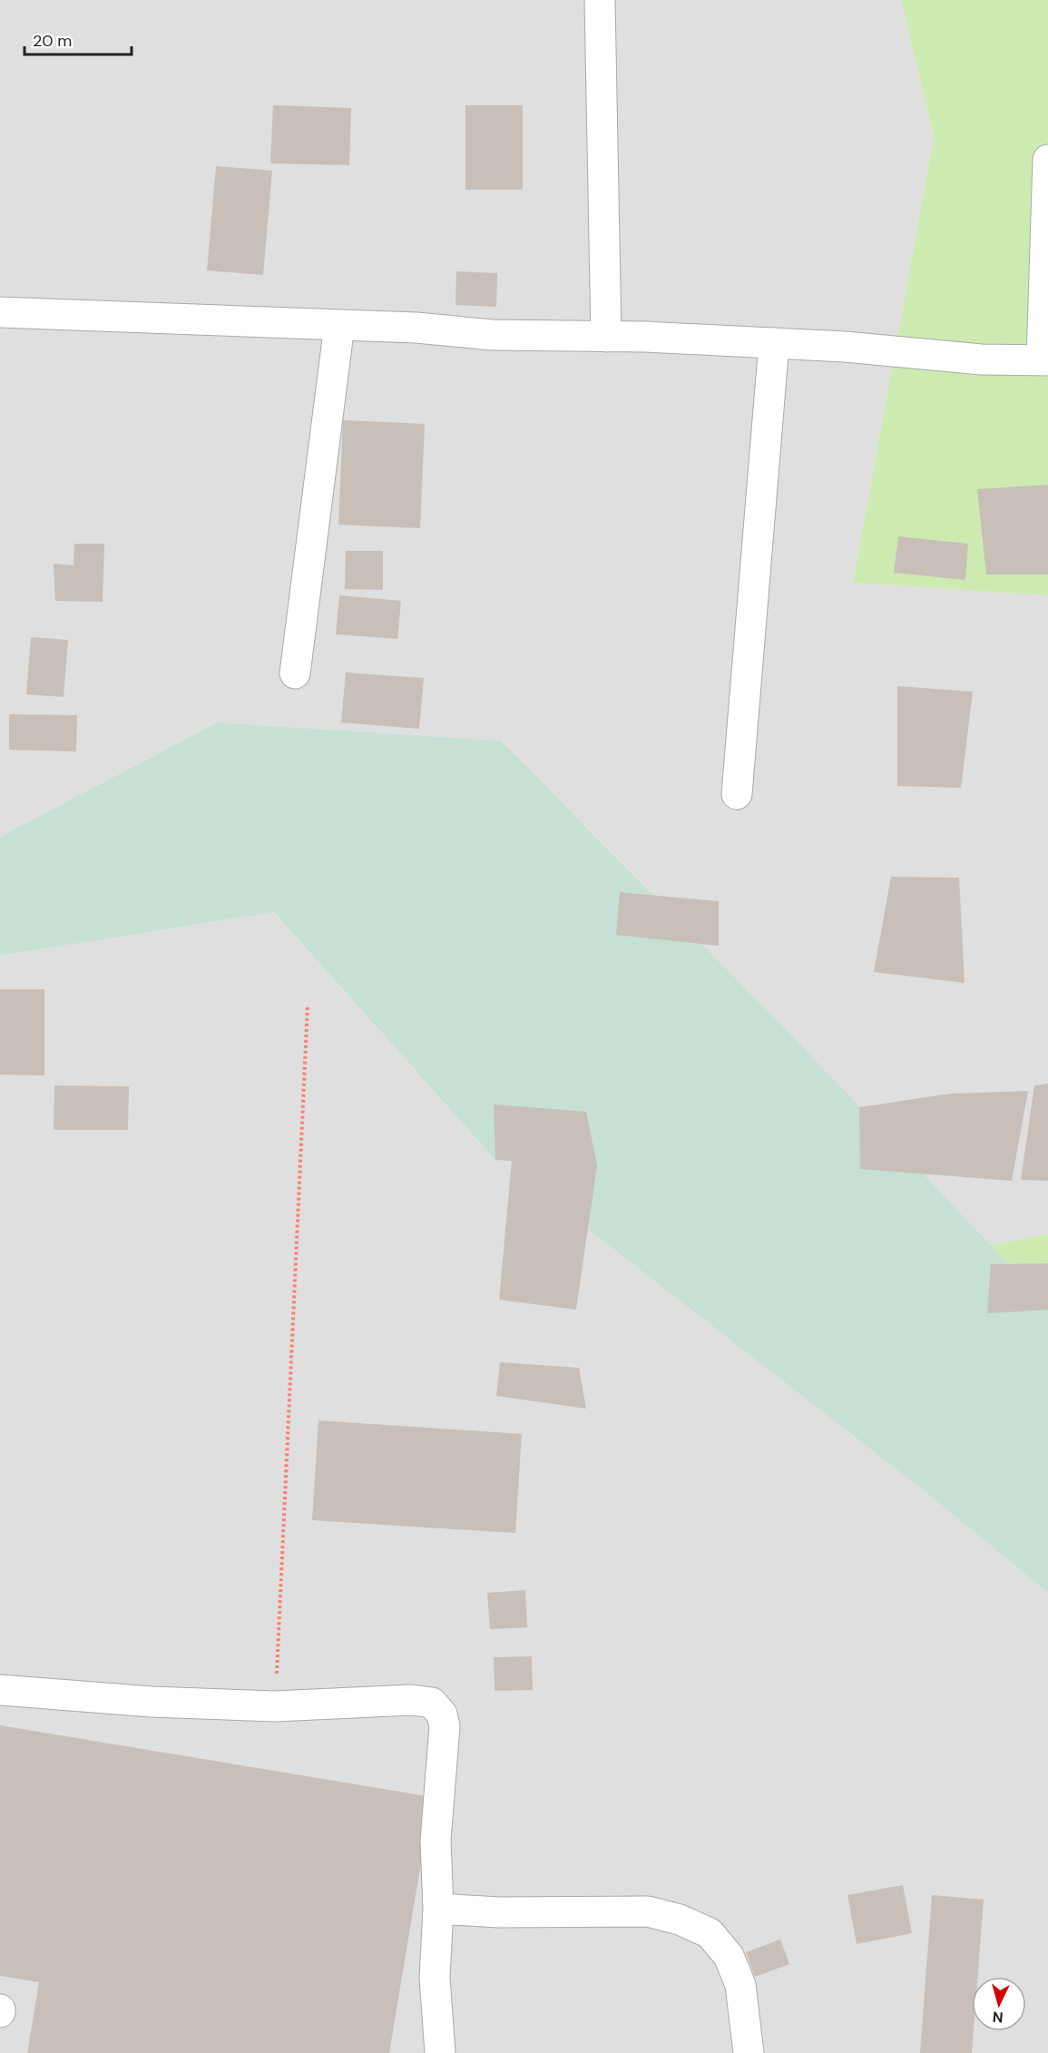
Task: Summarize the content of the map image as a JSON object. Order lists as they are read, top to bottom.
{
  "scale_bar": "20 m",
  "north": "bottom"
}
